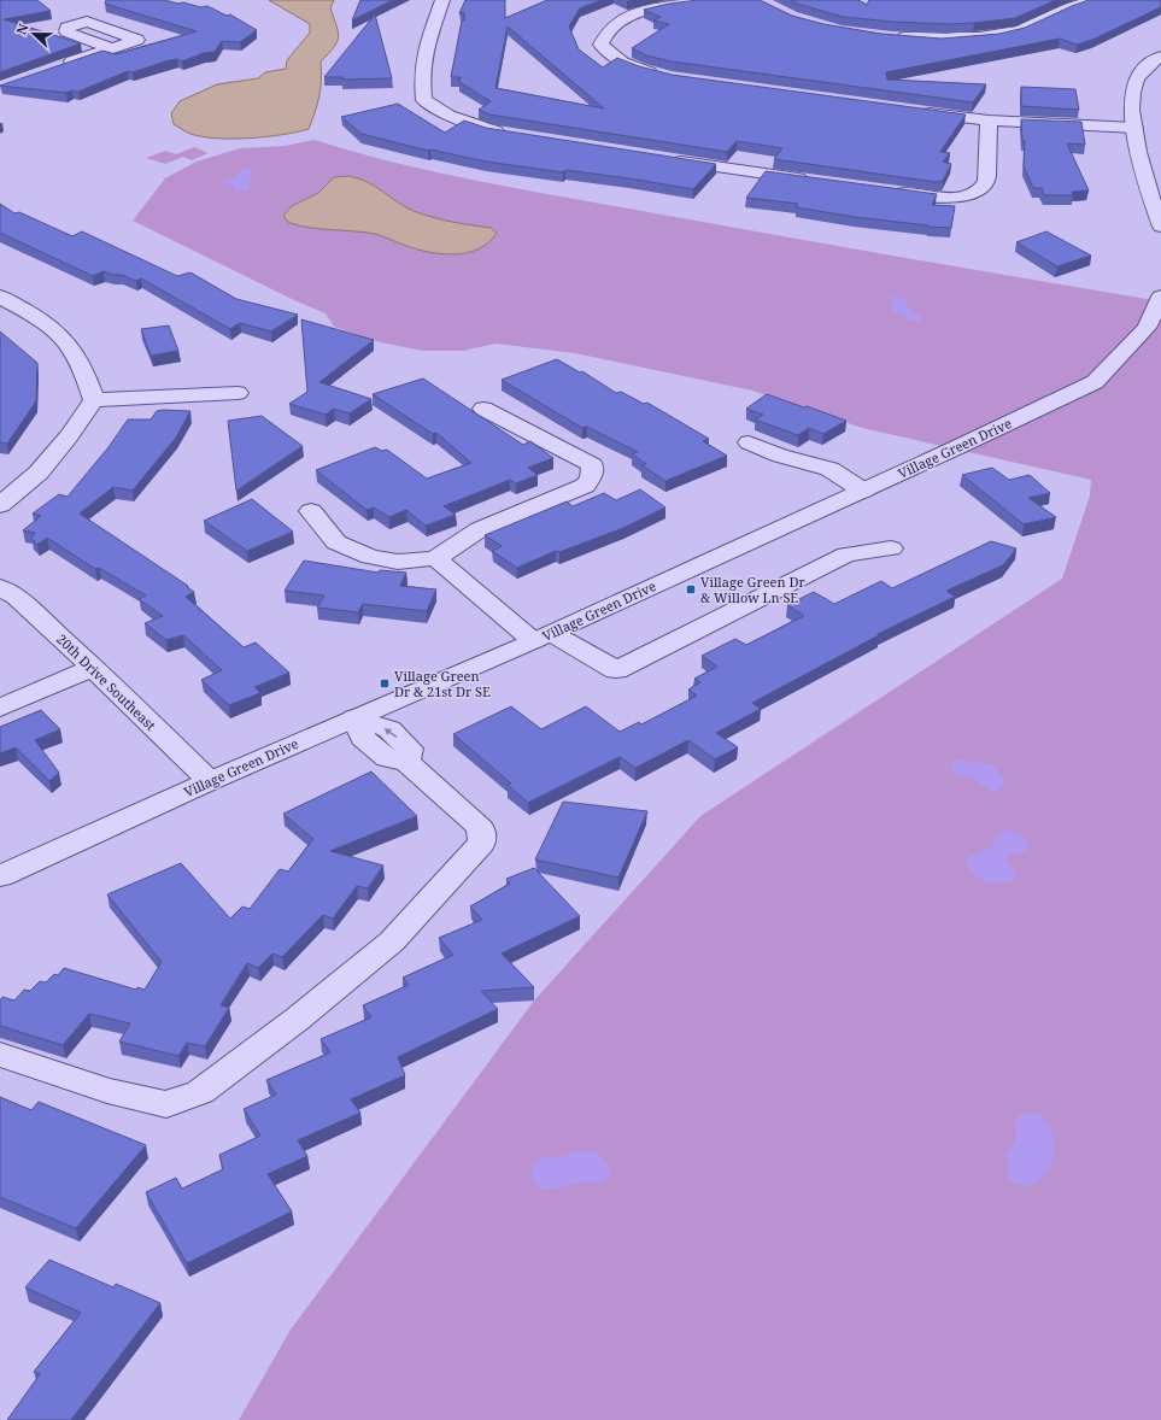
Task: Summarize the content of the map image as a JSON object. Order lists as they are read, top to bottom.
{
  "streets": {
    "street": ["Village Green Drive", "20th Drive Southeast"]
  },
  "crossings": [
    ["Village Green Drive", "20th Drive Southeast"]
  ],
  "places": {
    "transit": ["Village Green Dr & Willow Ln SE", "Village Green Dr & 21st Dr SE"]
  },
  "north": "left"
}
